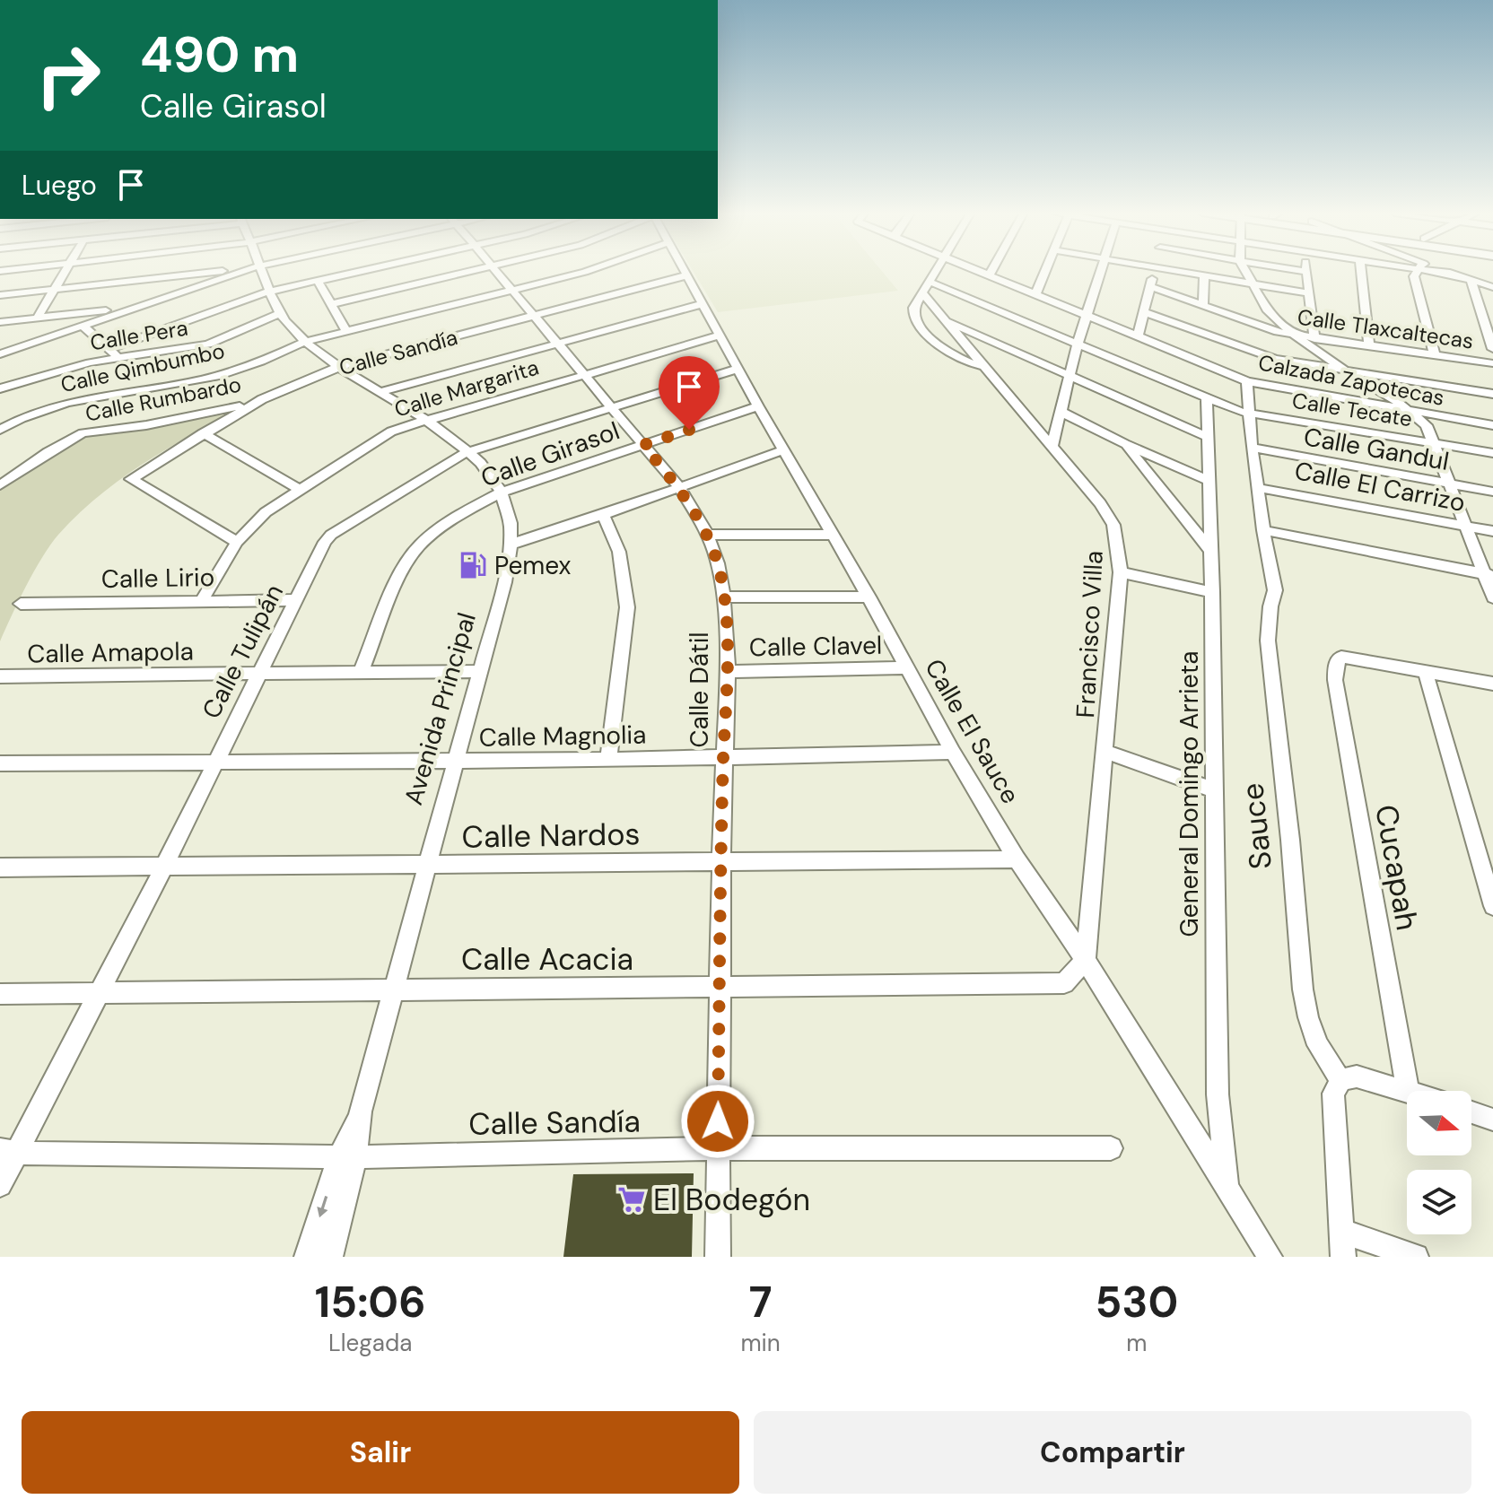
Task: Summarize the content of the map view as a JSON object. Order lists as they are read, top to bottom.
{
  "streets": {
    "street": [
      "Calle Tlaxcaltecas",
      "Calle Pera",
      "Calle Sandía",
      "Calle Qimbumbo",
      "Calzada Zapotecas",
      "Calle Margarita",
      "Calle Rumbardo",
      "Calle Tecate",
      "Calle Gandul",
      "Calle Girasol",
      "Calle El Carrizo",
      "Calle Lirio",
      "Francisco Villa",
      "Calle Clavel",
      "Calle Tulipán",
      "Calle Amapola",
      "Calle Dátil",
      "Avenida Principal",
      "Calle El Sauce",
      "Calle Magnolia",
      "General Domingo Arrieta",
      "Sauce",
      "Calle Nardos",
      "Cucapah",
      "Calle Acacia"
    ]
  },
  "crossings": [
    ["Calle Pera", "Avenida Principal"],
    ["Calle Sandía", "Calle Margarita"],
    ["Calle Sandía", "Calle Rumbardo"],
    ["Calle Sandía", "Calle Tulipán"],
    ["Calle Sandía", "Calle Dátil"],
    ["Calle Sandía", "Avenida Principal"],
    ["Calle Sandía", "Calle El Sauce"],
    ["Calle Qimbumbo", "Calle Dátil"],
    ["Calle Qimbumbo", "Avenida Principal"],
    ["Calzada Zapotecas", "Sauce"],
    ["Calle Margarita", "Calle Lirio"],
    ["Calle Margarita", "Calle Dátil"],
    ["Calle Margarita", "Avenida Principal"],
    ["Calle Margarita", "Calle El Sauce"],
    ["Calle Tecate", "Francisco Villa"],
    ["Calle Tecate", "General Domingo Arrieta"],
    ["Calle Tecate", "Sauce"],
    ["Calle Gandul", "Sauce"],
    ["Calle Girasol", "Calle Amapola"],
    ["Calle Girasol", "Calle Dátil"],
    ["Calle Girasol", "Avenida Principal"],
    ["Calle Girasol", "Calle El Sauce"],
    ["Calle El Carrizo", "Sauce"],
    ["Calle Lirio", "Calle Tulipán"],
    ["Francisco Villa", "Calle El Sauce"],
    ["Francisco Villa", "Calle Acacia"],
    ["Calle Clavel", "Calle Dátil"],
    ["Calle Clavel", "Calle El Sauce"],
    ["Calle Tulipán", "Calle Amapola"],
    ["Calle Tulipán", "Calle Dátil"],
    ["Calle Tulipán", "Avenida Principal"],
    ["Calle Tulipán", "Calle El Sauce"],
    ["Calle Tulipán", "Calle Magnolia"],
    ["Calle Tulipán", "Calle Nardos"],
    ["Calle Tulipán", "Calle Acacia"],
    ["Calle Amapola", "Avenida Principal"],
    ["Calle Dátil", "Calle Magnolia"],
    ["Calle Dátil", "Calle Nardos"],
    ["Calle Dátil", "Calle Acacia"],
    ["Avenida Principal", "Calle Magnolia"],
    ["Avenida Principal", "Calle Nardos"],
    ["Avenida Principal", "Calle Acacia"],
    ["Calle El Sauce", "Calle Magnolia"],
    ["Calle El Sauce", "General Domingo Arrieta"],
    ["Calle El Sauce", "Calle Nardos"],
    ["Calle El Sauce", "Calle Acacia"]
  ],
  "places": {
    "fuel station": ["Pemex"],
    "supermarket": ["El Bodegón"]
  },
  "north": "right",
  "page": {
    "turn": ["490 m", "Calle Girasol"],
    "then": "Luego",
    "eta": [
      "15:06",
      "Llegada",
      "7",
      "min",
      "530",
      "m"
    ],
    "buttons": ["Salir", "Compartir"]
  }
}
